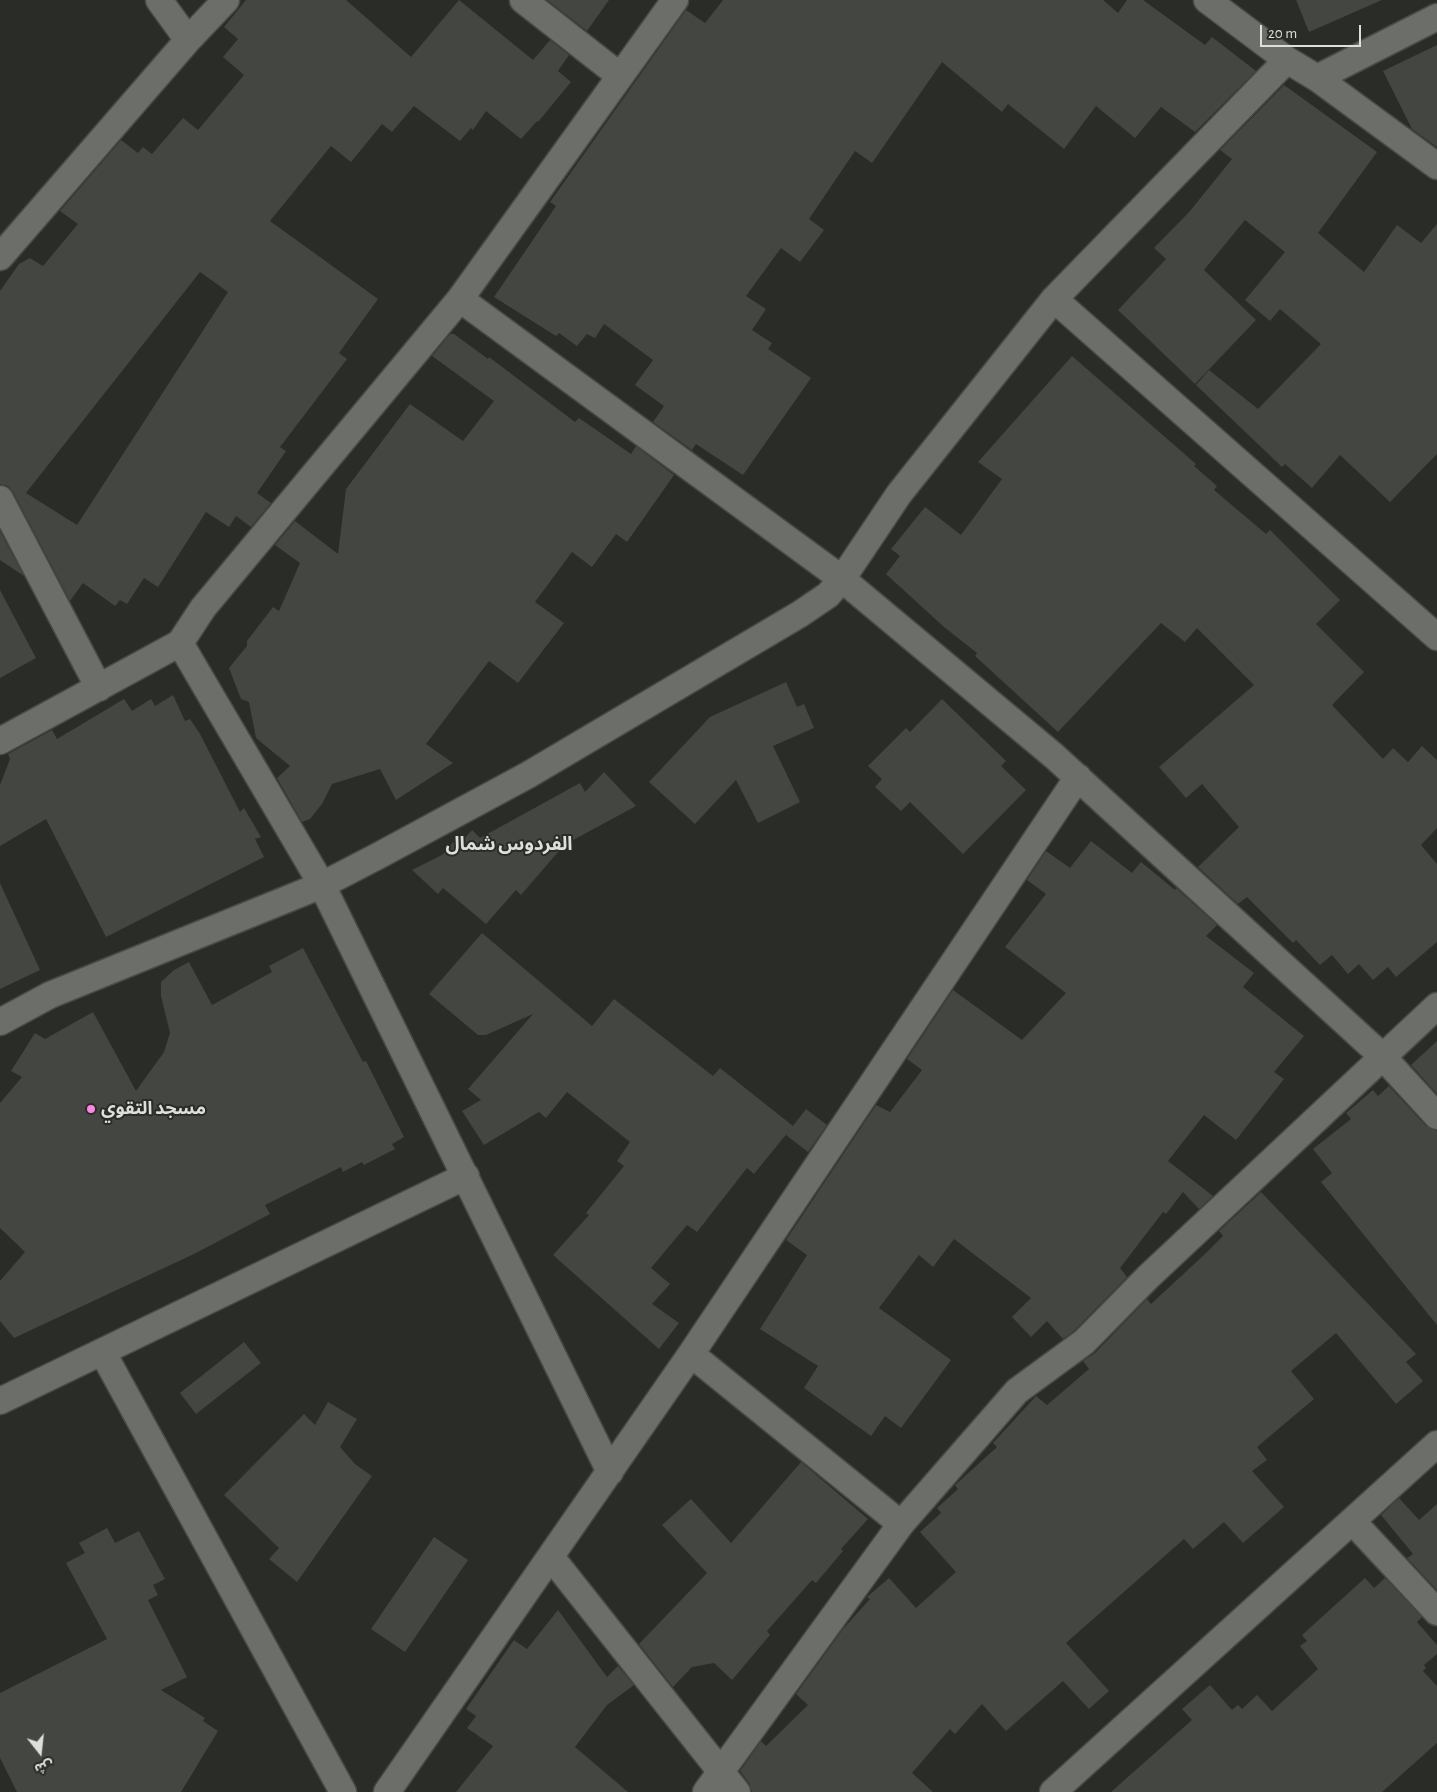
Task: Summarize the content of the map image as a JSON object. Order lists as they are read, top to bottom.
{
  "districts": ["الفردوس شمال"],
  "places": ["مسجد التقوي"],
  "scale_bar": "20 m",
  "north": "bottom"
}
